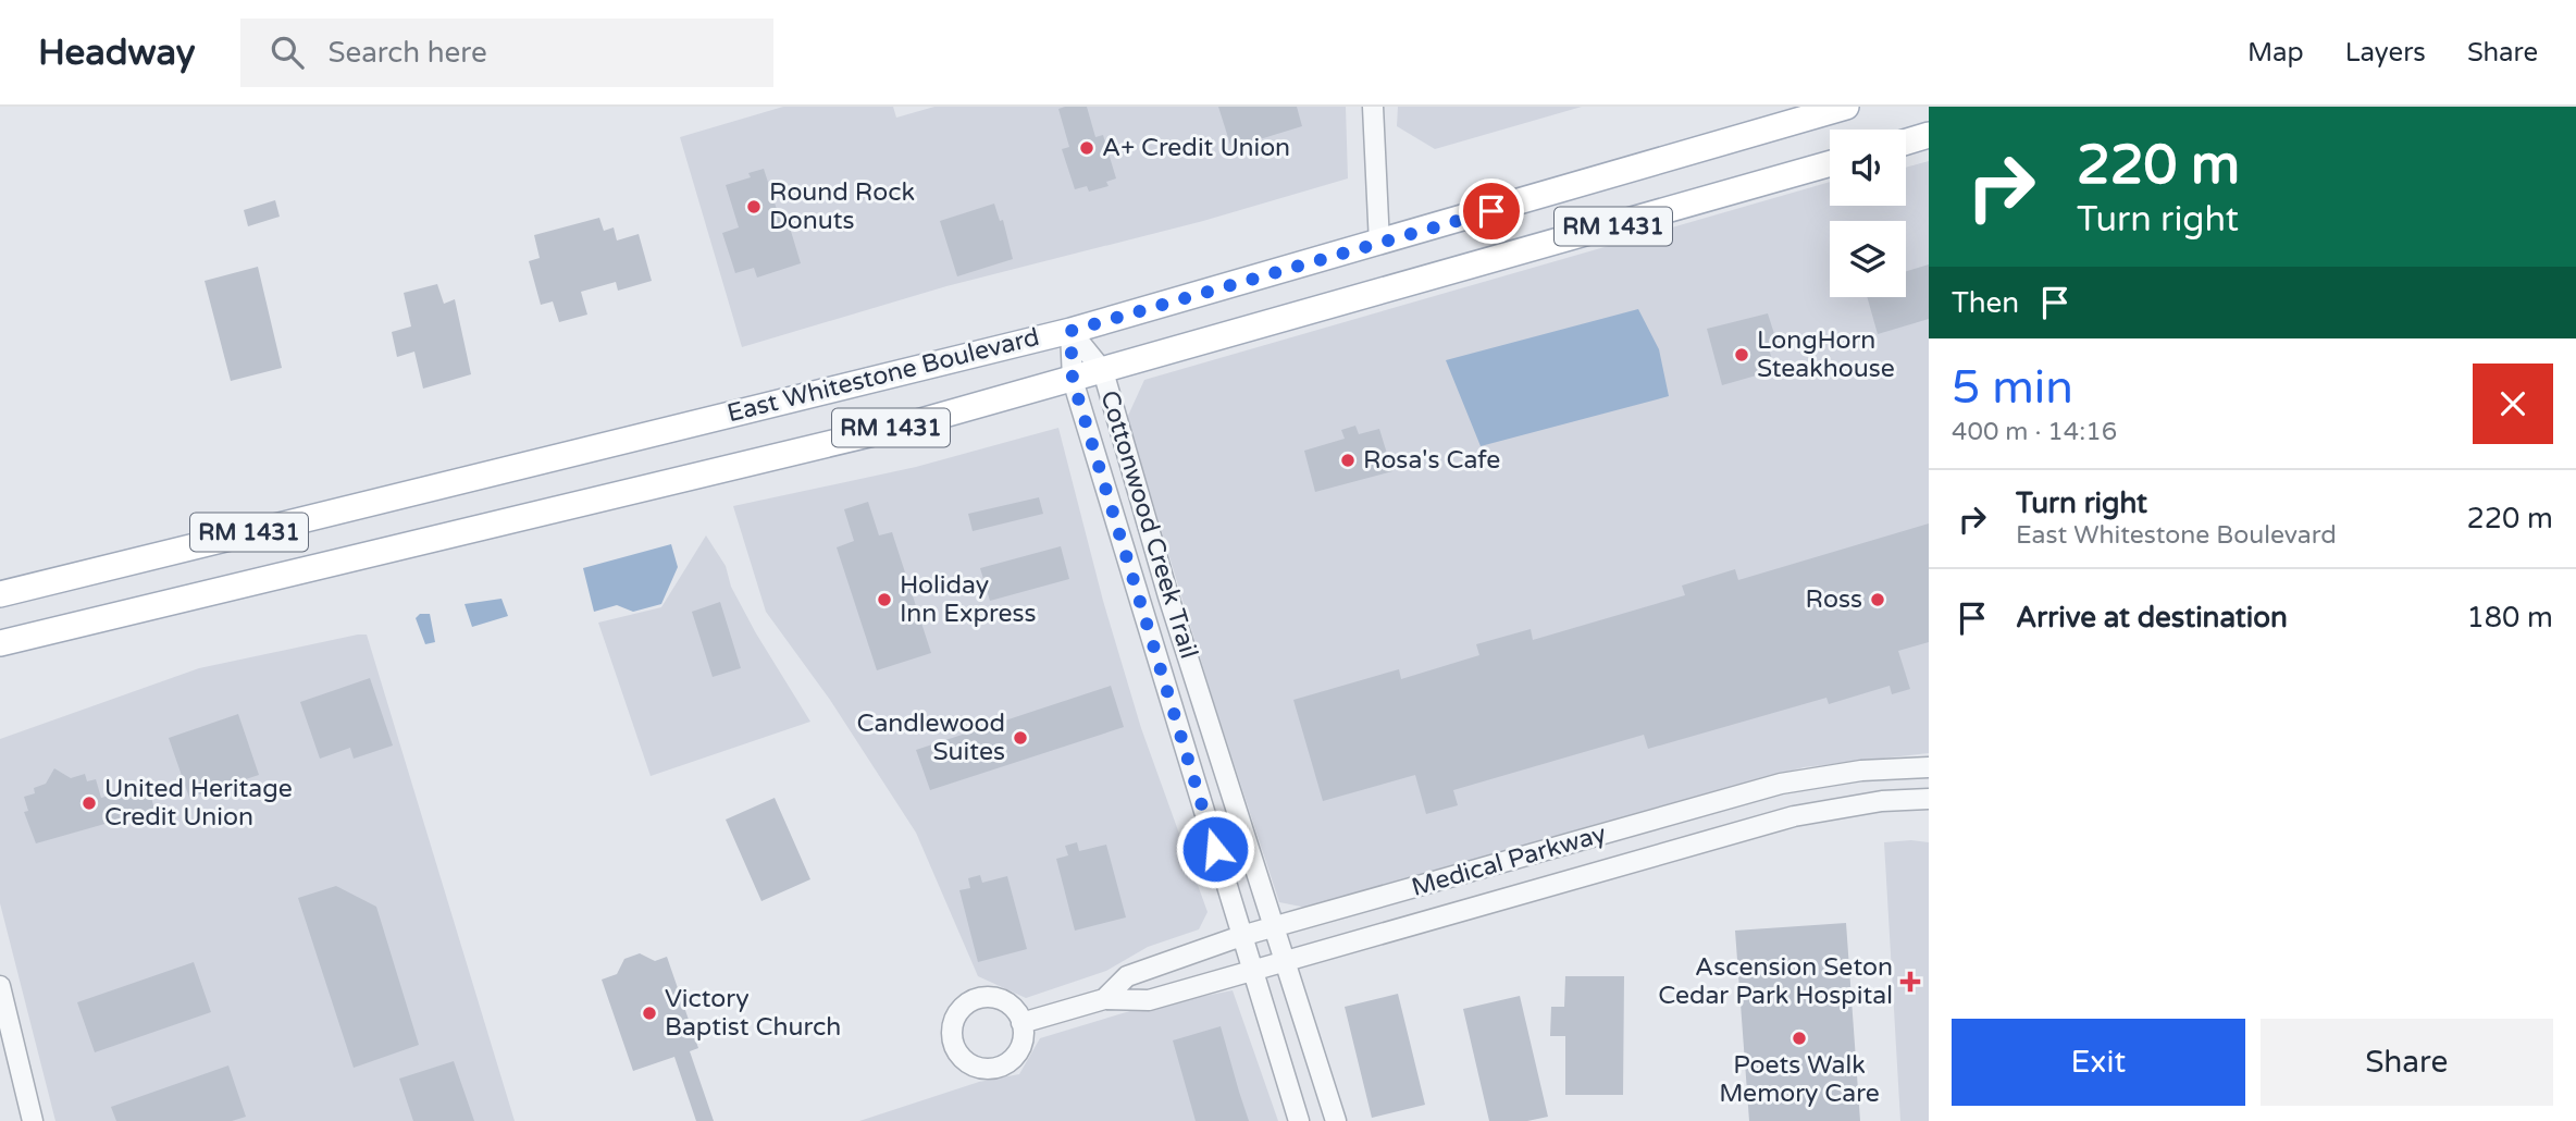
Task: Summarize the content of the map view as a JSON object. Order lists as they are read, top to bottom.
{
  "streets": {
    "main road": ["RM 1431", "East Whitestone Boulevard"],
    "street": ["Cottonwood Creek Trail", "Medical Parkway"]
  },
  "crossings": [
    ["East Whitestone Boulevard", "Cottonwood Creek Trail"],
    ["Cottonwood Creek Trail", "Medical Parkway"]
  ],
  "places": {
    "other": [
      "A+ Credit Union",
      "Round Rock Donuts",
      "LongHorn Steakhouse",
      "Rosa's Cafe",
      "Holiday Inn Express",
      "Ross",
      "Candlewood Suites",
      "United Heritage Credit Union",
      "Victory Baptist Church",
      "Poets Walk Memory Care"
    ],
    "health": ["Ascension Seton Cedar Park Hospital"]
  },
  "page": {
    "header": "Headway",
    "search": "Search here",
    "nav": ["Map", "Layers", "Share"],
    "turn": ["220 m", "Turn right"],
    "then": "Then",
    "heading": ["5 min", "400 m · 14:16"],
    "list": [
      {
        "name": "Turn right",
        "note": "East Whitestone Boulevard",
        "value": "220 m"
      },
      {
        "name": "Arrive at destination",
        "value": "180 m"
      }
    ],
    "buttons": ["Exit", "Share"]
  }
}
